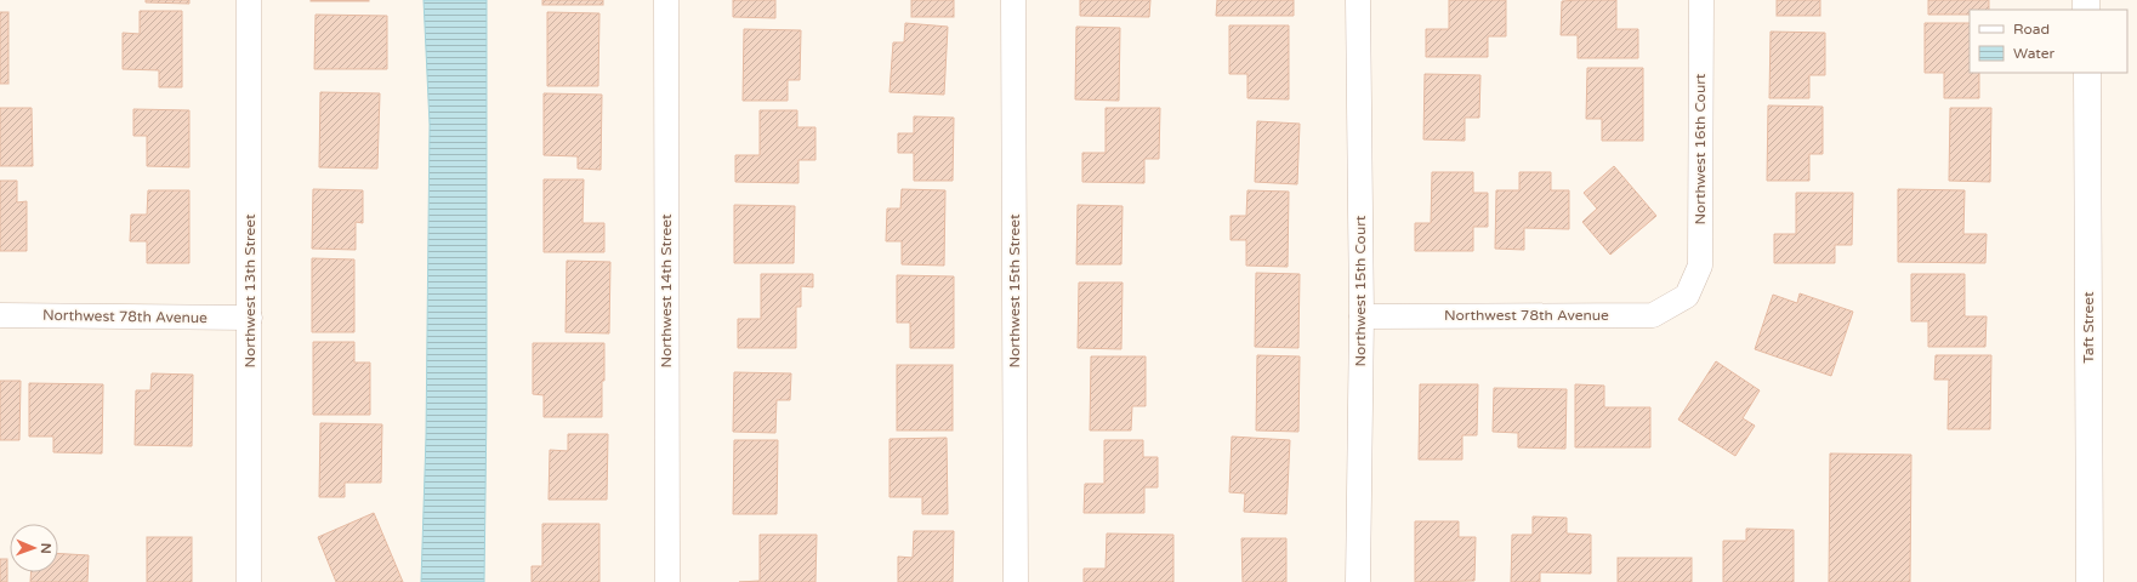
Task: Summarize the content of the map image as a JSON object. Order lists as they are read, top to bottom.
{
  "streets": {
    "street": [
      "Northwest 16th Court",
      "Northwest 13th Street",
      "Northwest 14th Street",
      "Northwest 15th Street",
      "Northwest 15th Court",
      "Northwest 78th Avenue",
      "Taft Street"
    ]
  },
  "crossings": [
    ["Northwest 16th Court", "Northwest 78th Avenue"],
    ["Northwest 13th Street", "Northwest 78th Avenue"],
    ["Northwest 15th Court", "Northwest 78th Avenue"]
  ],
  "legend": ["Road", "Water"],
  "north": "right"
}
